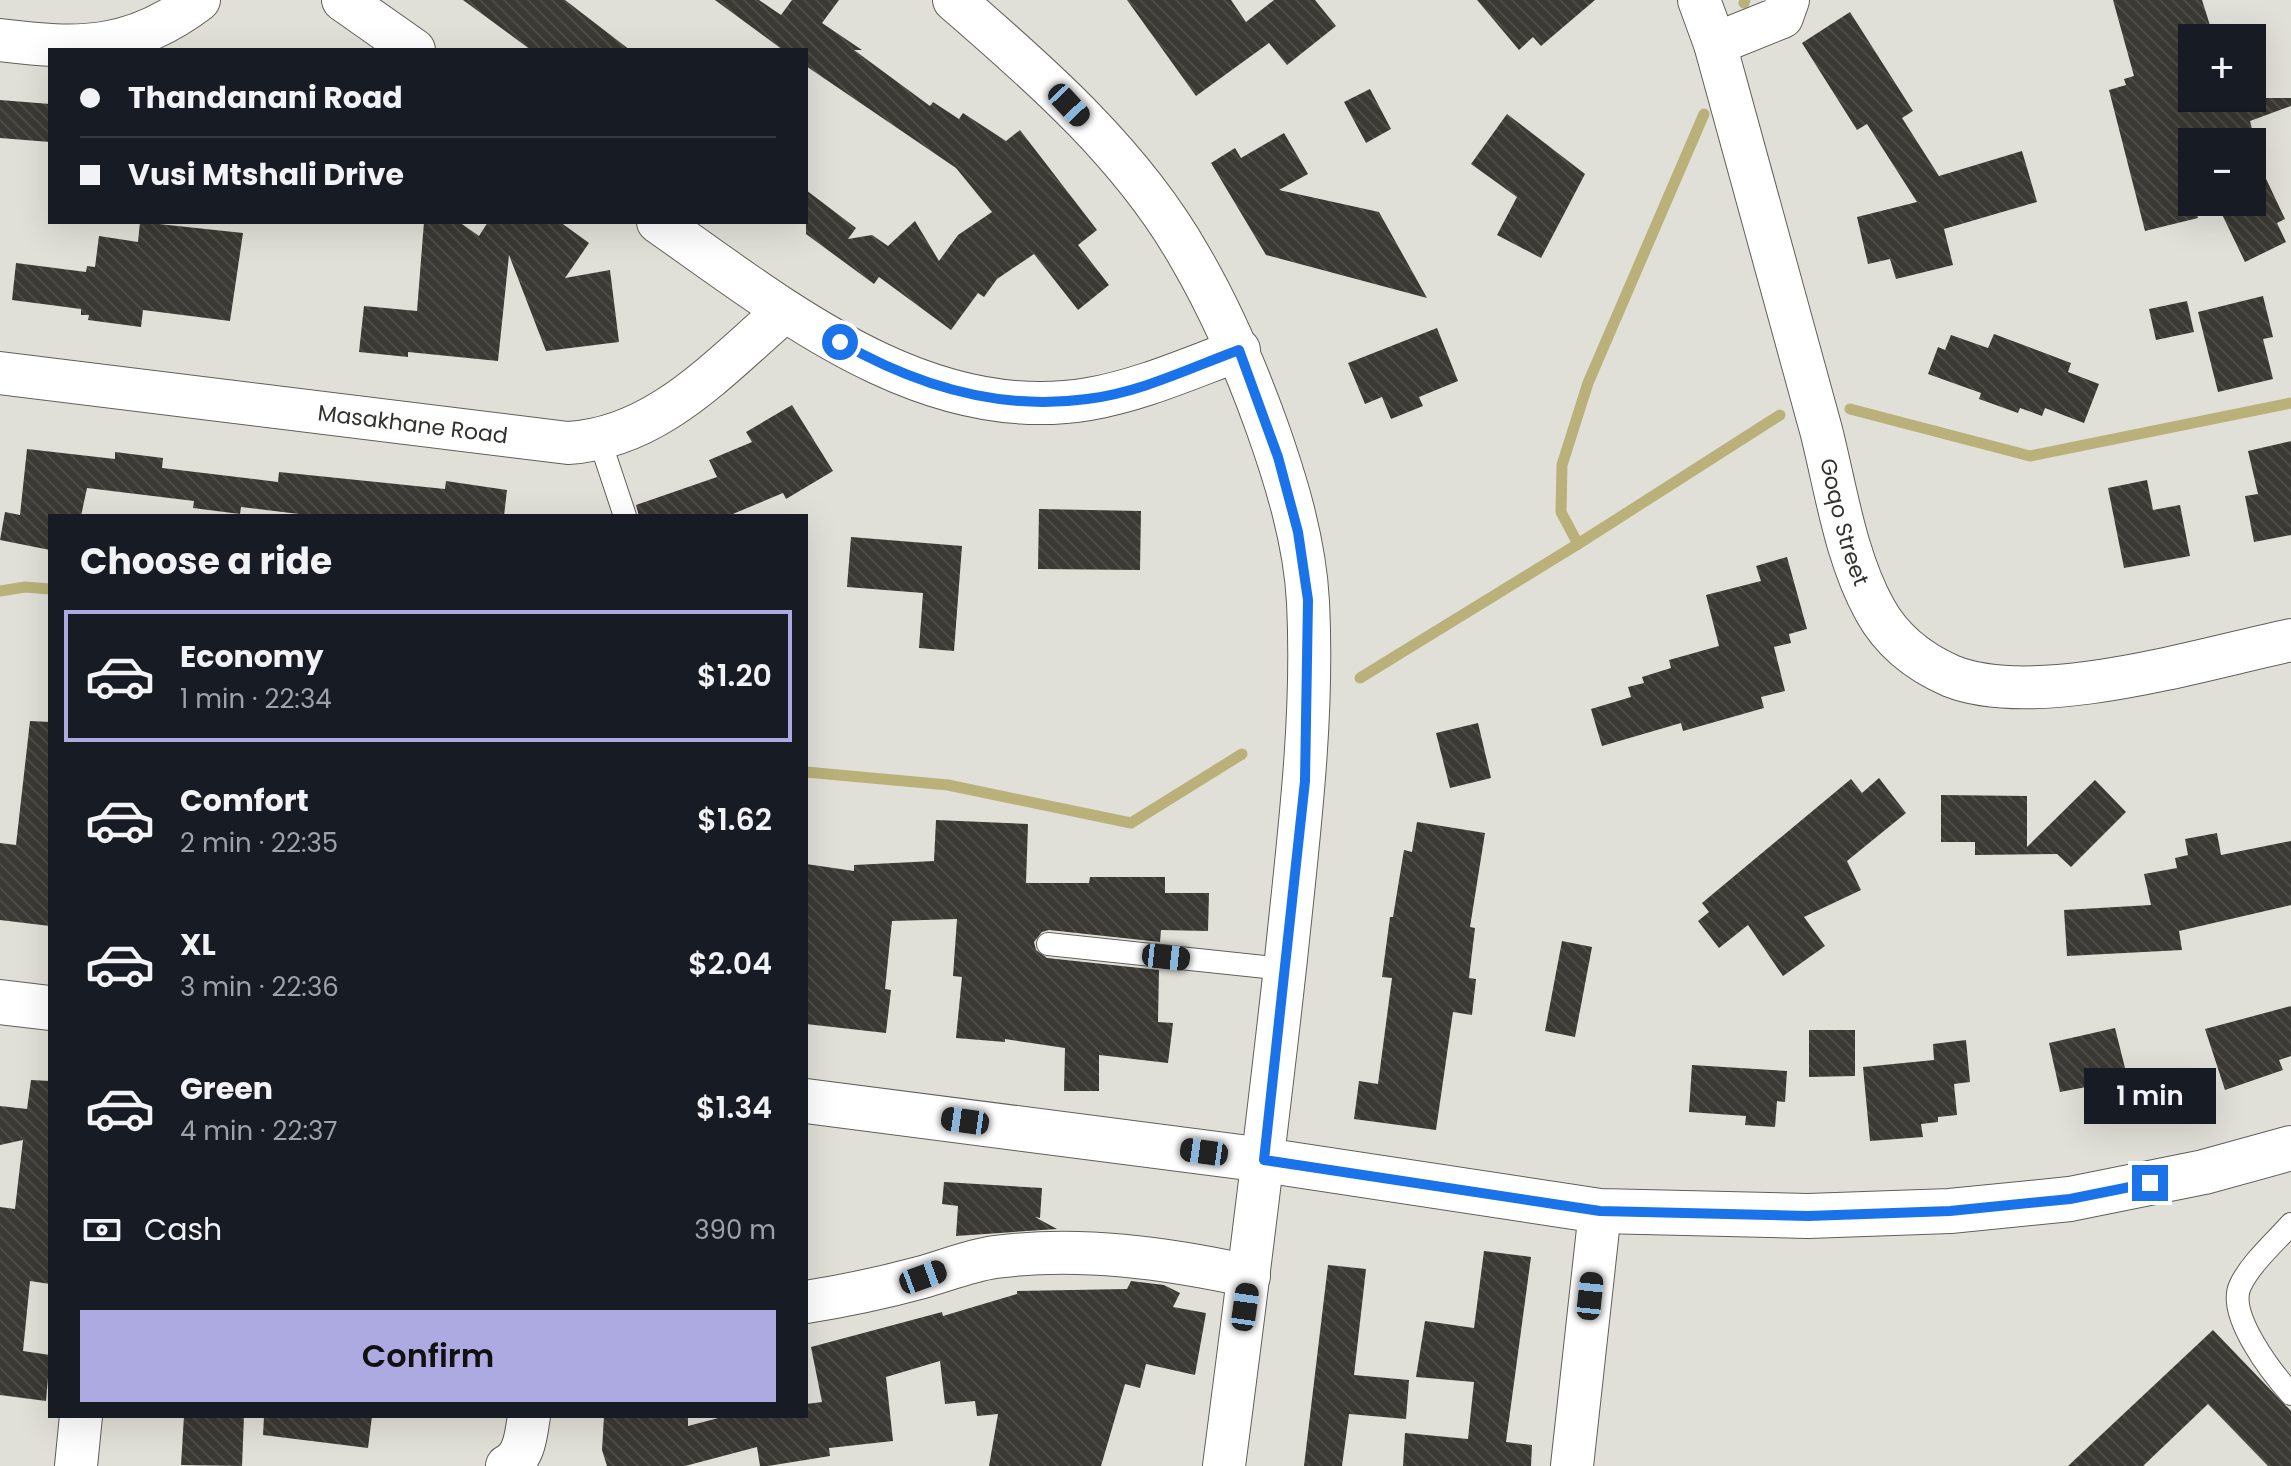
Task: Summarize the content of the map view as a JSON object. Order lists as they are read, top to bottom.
{
  "streets": {
    "street": ["Masakhane Road", "Goqo Street"]
  },
  "page": {
    "map_buttons": ["+", "−"],
    "banner": ["Thandanani Road", "Vusi Mtshali Drive"],
    "heading": "Choose a ride",
    "list": [
      {
        "name": "Economy",
        "note": "1 min · 22:34",
        "value": "$1.20"
      },
      {
        "name": "Comfort",
        "note": "2 min · 22:35",
        "value": "$1.62"
      },
      {
        "name": "XL",
        "note": "3 min · 22:36",
        "value": "$2.04"
      },
      {
        "name": "Green",
        "note": "4 min · 22:37",
        "value": "$1.34"
      }
    ],
    "bubble": "1 min",
    "pay": ["Cash", "390 m"],
    "buttons": "Confirm"
  }
}
